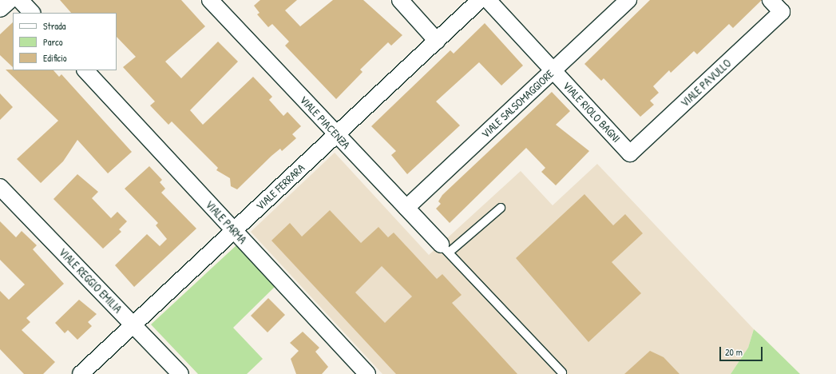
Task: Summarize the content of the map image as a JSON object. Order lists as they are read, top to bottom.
{
  "streets": {
    "street": [
      "VIALE PAVULLO",
      "VIALE SALSOMAGGIORE",
      "VIALE RIOLO BAGNI",
      "VIALE PIACENZA",
      "VIALE FERRARA",
      "VIALE PARMA",
      "VIALE REGGIO EMILIA"
    ]
  },
  "crossings": [
    ["VIALE PAVULLO", "VIALE RIOLO BAGNI"],
    ["VIALE SALSOMAGGIORE", "VIALE RIOLO BAGNI"],
    ["VIALE SALSOMAGGIORE", "VIALE PIACENZA"],
    ["VIALE PIACENZA", "VIALE FERRARA"],
    ["VIALE FERRARA", "VIALE PARMA"],
    ["VIALE FERRARA", "VIALE REGGIO EMILIA"]
  ],
  "legend": ["Strada", "Parco", "Edificio"],
  "scale_bar": "20 m"
}
